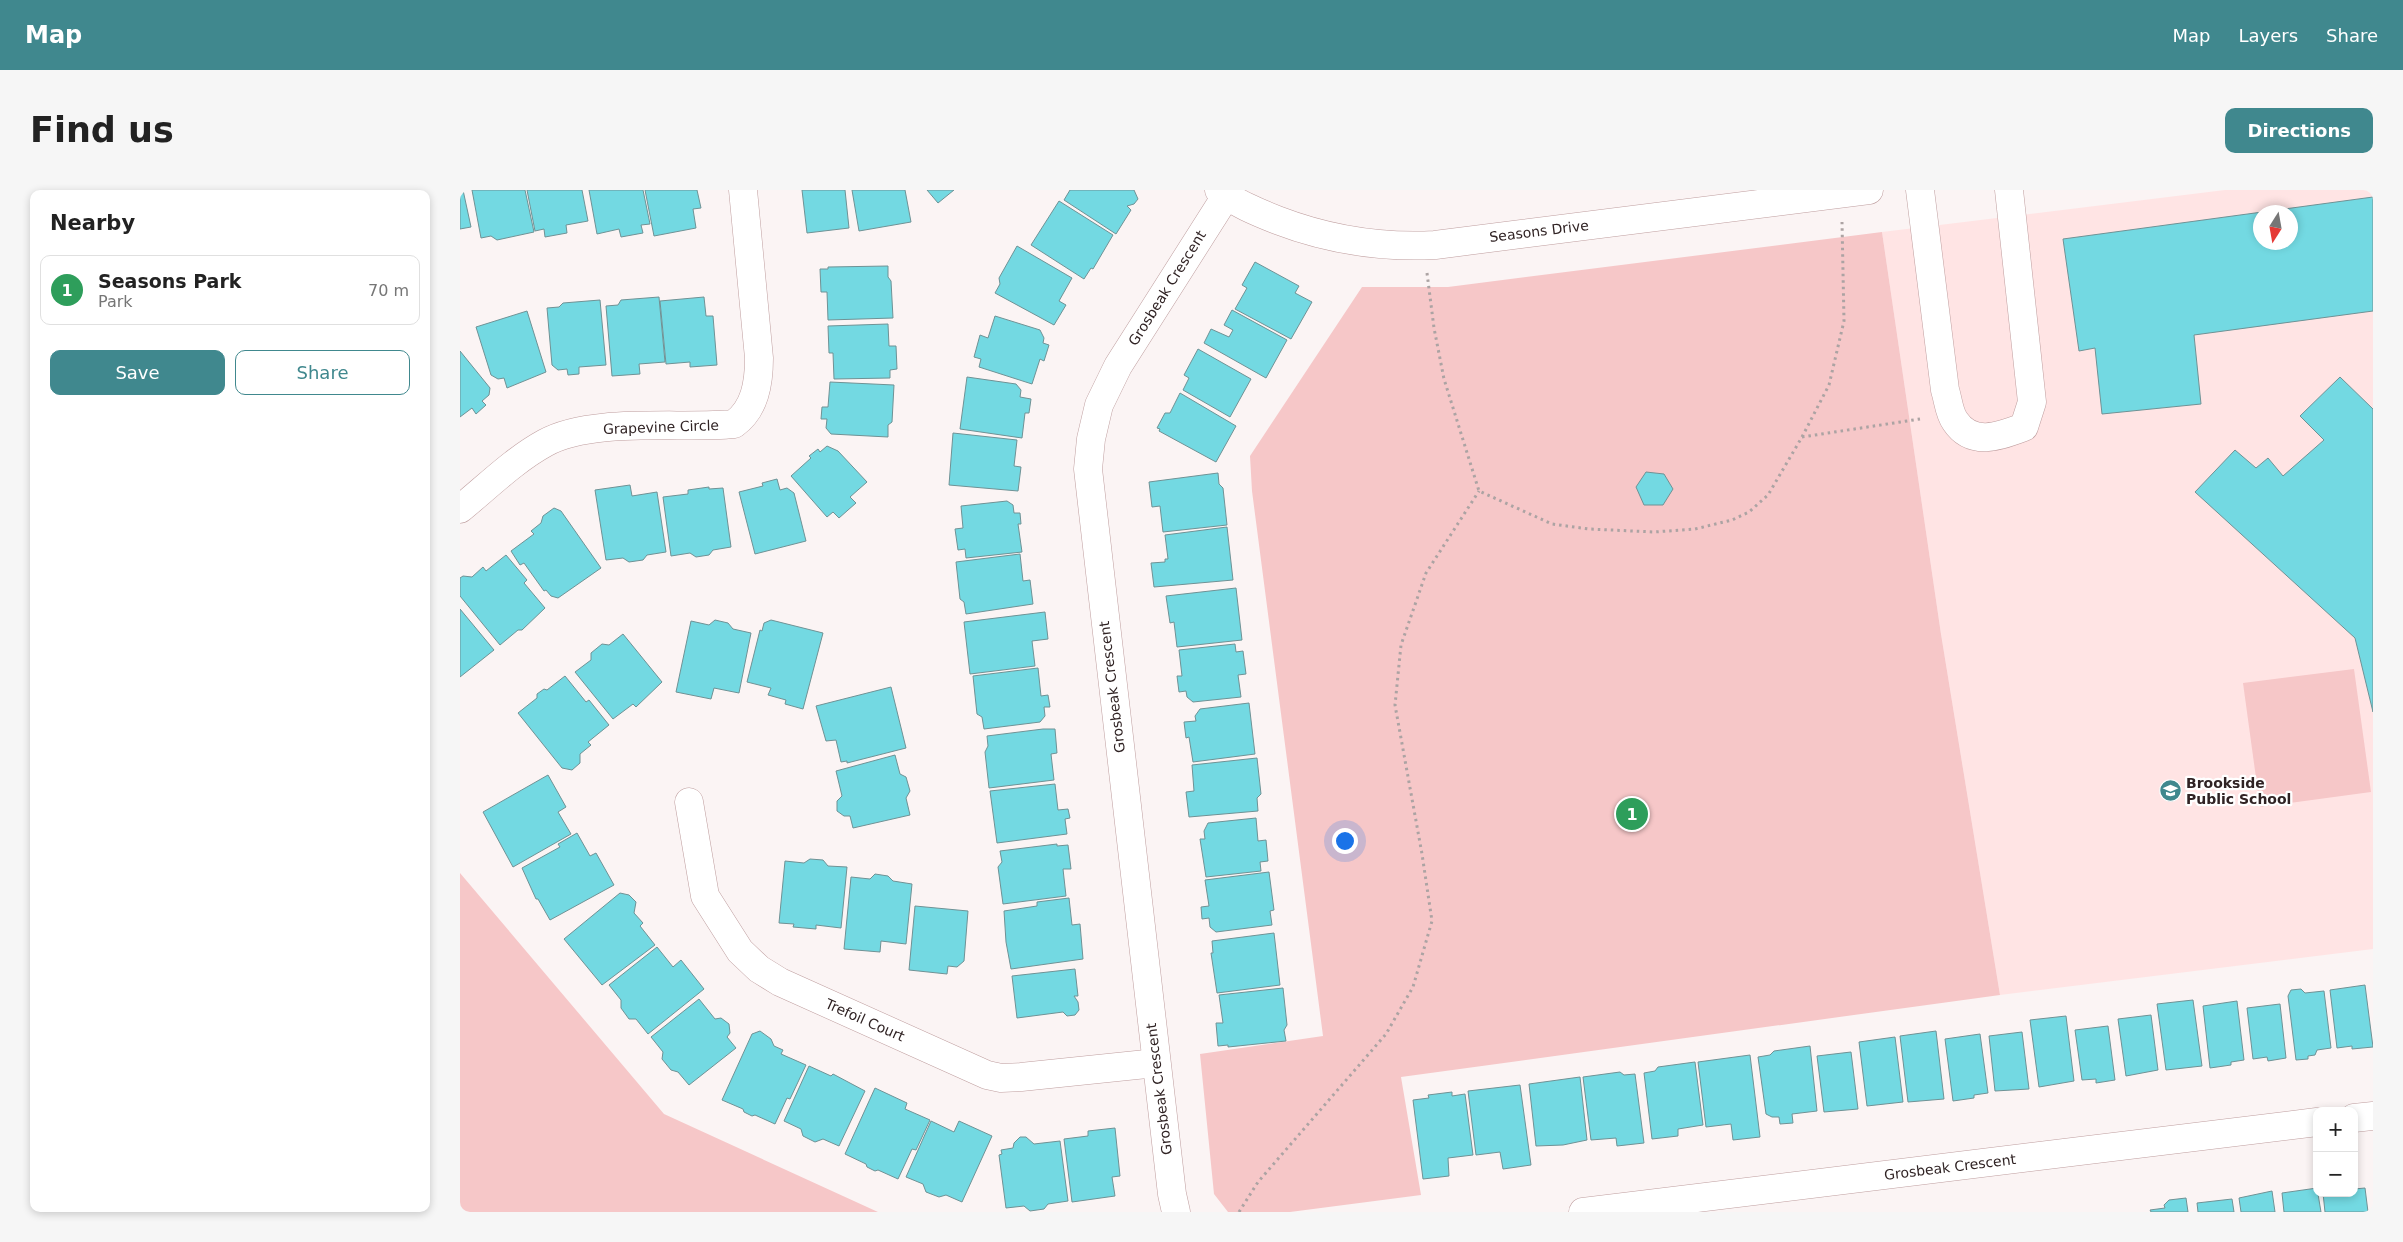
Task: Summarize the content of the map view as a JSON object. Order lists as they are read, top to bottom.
{
  "streets": {
    "street": [
      "Seasons Drive",
      "Grosbeak Crescent",
      "Grapevine Circle",
      "Trefoil Court"
    ]
  },
  "crossings": [
    ["Seasons Drive", "Grosbeak Crescent"],
    ["Grosbeak Crescent", "Trefoil Court"]
  ],
  "places": {
    "school or university": ["Brookside Public School"]
  },
  "north": "bottom",
  "page": {
    "header": "Map",
    "nav": ["Map", "Layers", "Share"],
    "buttons": [
      "Directions",
      ["Save", "Share"]
    ],
    "title": "Find us",
    "heading": "Nearby",
    "list": [
      {
        "mark": "1",
        "name": "Seasons Park",
        "note": "Park",
        "value": "70 m"
      }
    ],
    "pins": "1",
    "map_buttons": ["+", "−"]
  }
}
